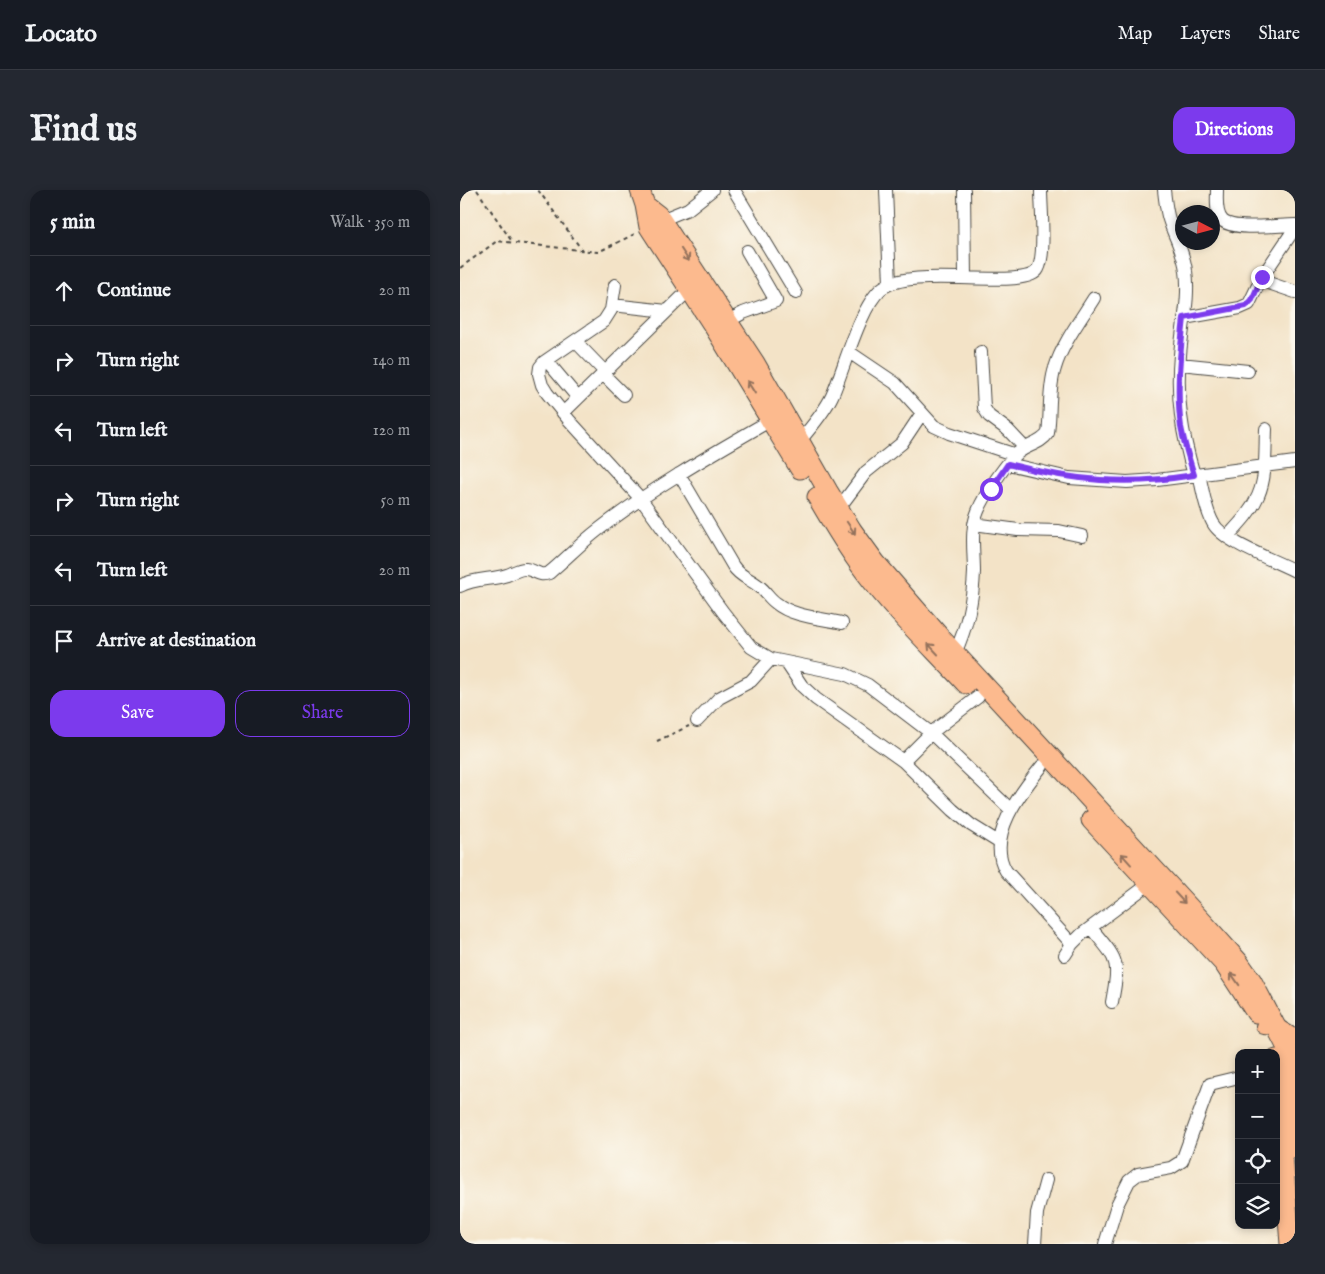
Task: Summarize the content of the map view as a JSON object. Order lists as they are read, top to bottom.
{
  "north": "right",
  "page": {
    "header": "Locato",
    "nav": ["Map", "Layers", "Share"],
    "buttons": [
      "Directions",
      ["Save", "Share"]
    ],
    "title": "Find us",
    "heading": ["5 min", "Walk · 350 m"],
    "list": [
      ["Continue", "20 m"],
      ["Turn right", "140 m"],
      ["Turn left", "120 m"],
      ["Turn right", "50 m"],
      ["Turn left", "20 m"],
      "Arrive at destination"
    ],
    "map_buttons": ["+", "−"]
  }
}
